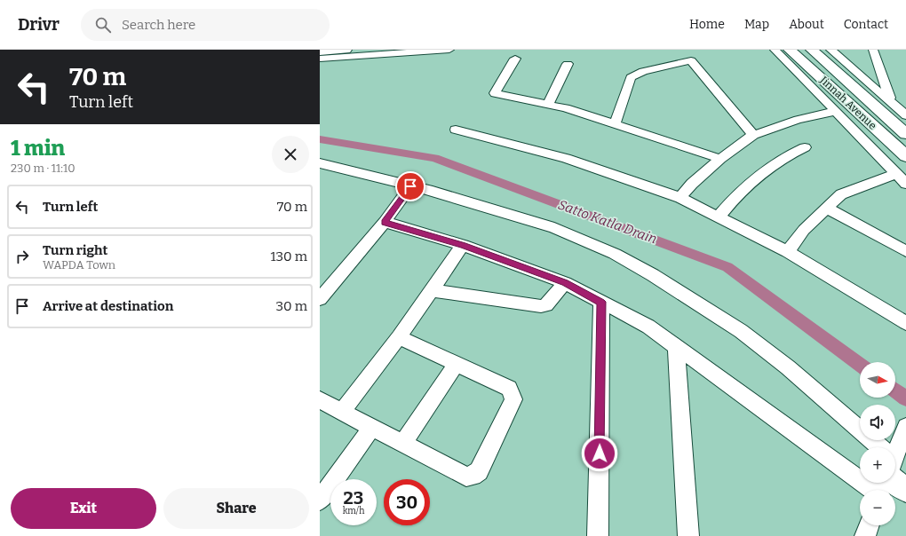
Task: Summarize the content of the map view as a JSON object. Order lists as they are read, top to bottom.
{
  "streets": {
    "main road": ["Jinnah Avenue"]
  },
  "water": ["Satto Katla Drain"],
  "north": "right",
  "page": {
    "header": "Drivr",
    "search": "Search here",
    "nav": [
      "Home",
      "Map",
      "About",
      "Contact"
    ],
    "turn": ["70 m", "Turn left"],
    "heading": ["1 min", "230 m · 11:10"],
    "list": [
      {
        "name": "Turn left",
        "value": "70 m"
      },
      {
        "name": "Turn right",
        "note": "WAPDA Town",
        "value": "130 m"
      },
      {
        "name": "Arrive at destination",
        "value": "30 m"
      }
    ],
    "map_buttons": ["+", "−"],
    "speed": "23 km/h",
    "limit": "30",
    "buttons": ["Exit", "Share"]
  }
}
